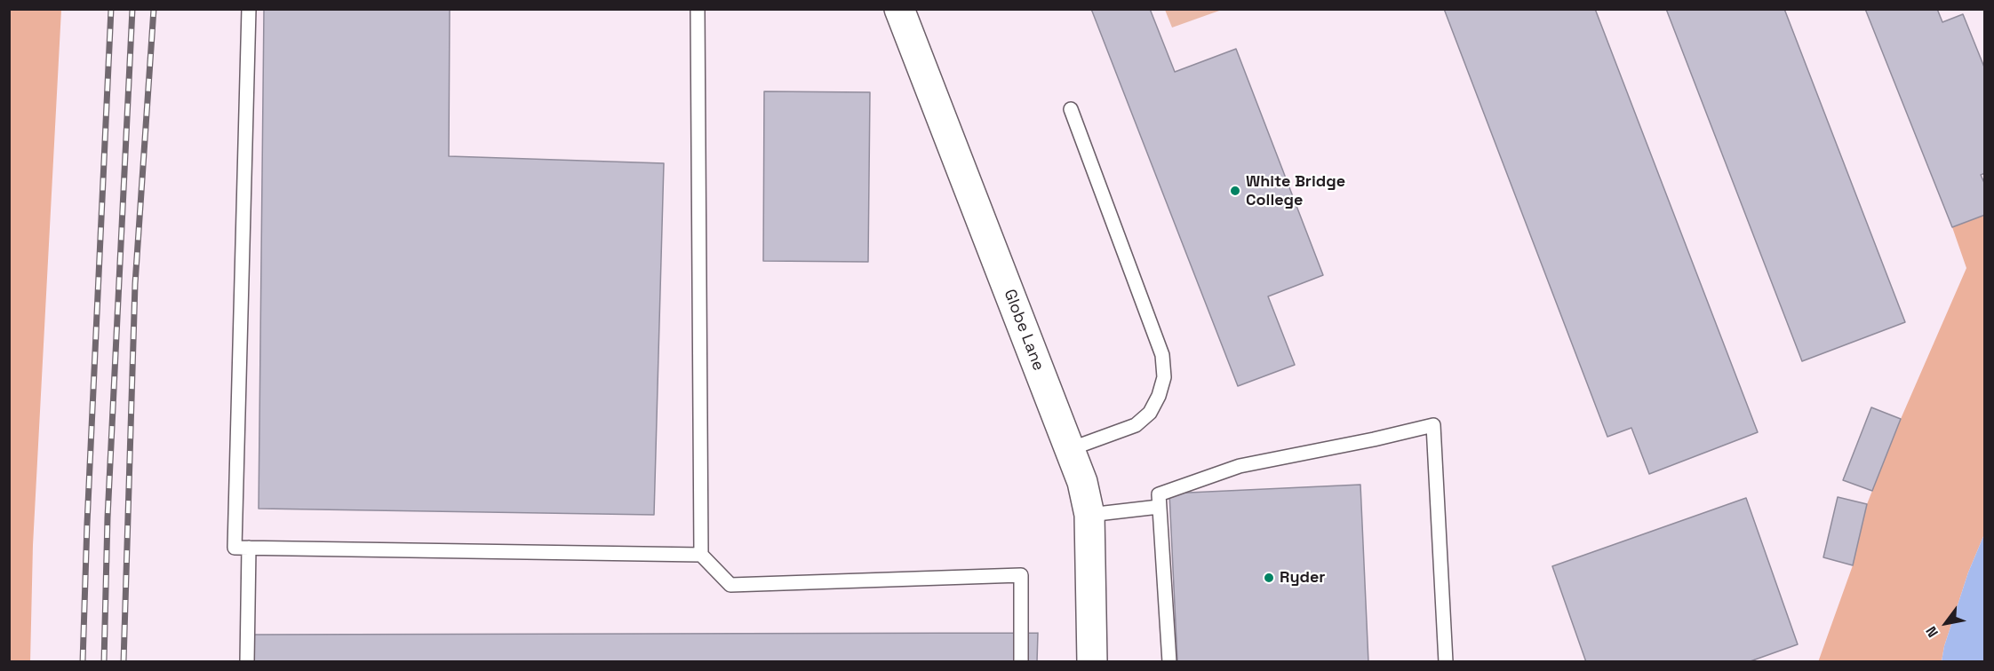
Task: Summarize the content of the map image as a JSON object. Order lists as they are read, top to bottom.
{
  "streets": {
    "street": ["Globe Lane"]
  },
  "places": ["White Bridge College", "Ryder"],
  "north": "bottom left"
}
